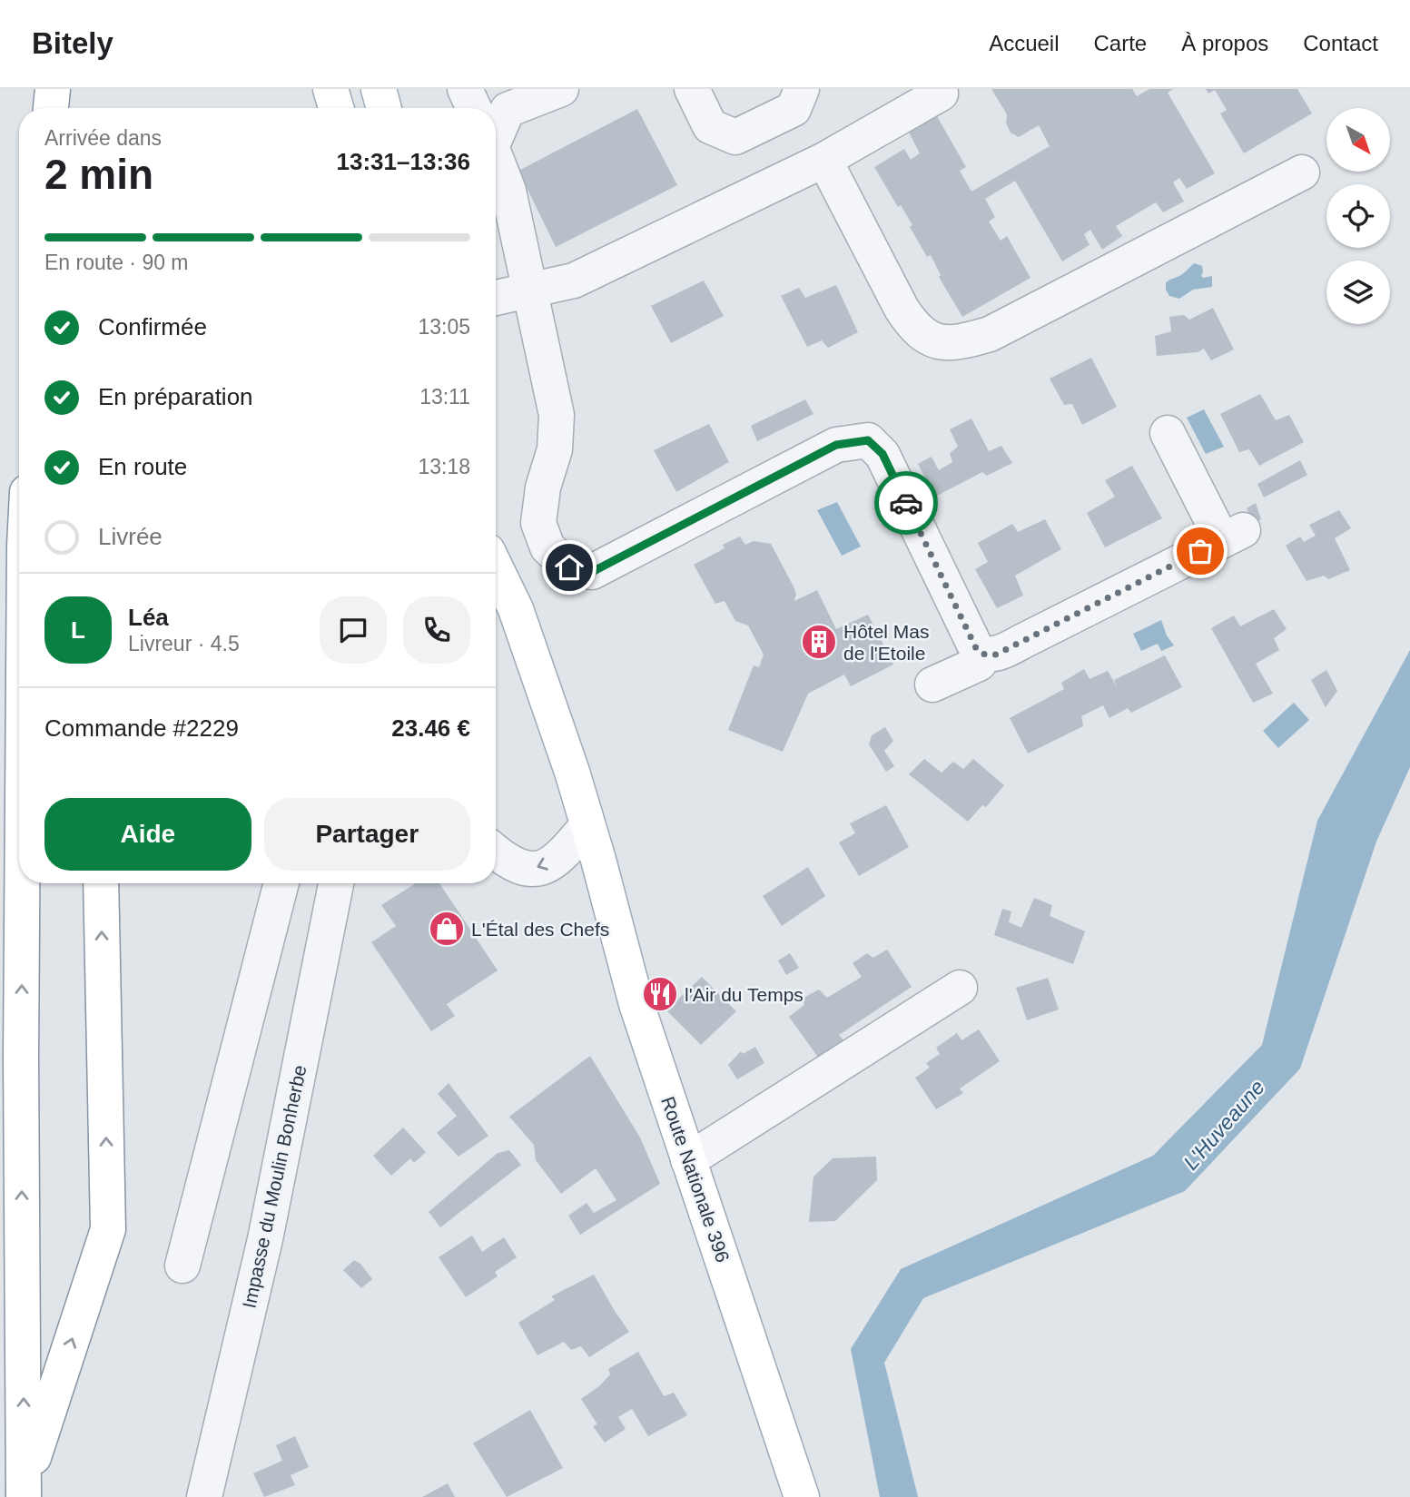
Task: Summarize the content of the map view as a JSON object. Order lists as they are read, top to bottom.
{
  "streets": {
    "main road": ["Route Nationale 396"],
    "street": ["Impasse du Moulin Bonherbe"]
  },
  "water": ["L'Huveaune"],
  "places": {
    "building": ["Hôtel Mas de l'Etoile"],
    "shop": ["L'Étal des Chefs"],
    "restaurant": ["l'Air du Temps"]
  },
  "north": "bottom right",
  "page": {
    "header": "Bitely",
    "nav": [
      "Accueil",
      "Carte",
      "À propos",
      "Contact"
    ],
    "heading": ["2 min", "Arrivée dans", "13:31–13:36"],
    "panel": [
      "Léa",
      "Livreur · 4.5",
      "Commande #2229",
      "23.46 €"
    ],
    "bar": "En route · 90 m",
    "list": [
      ["Confirmée", "13:05"],
      ["En préparation", "13:11"],
      ["En route", "13:18"],
      "Livrée"
    ],
    "round": "L",
    "buttons": ["Aide", "Partager"]
  }
}
